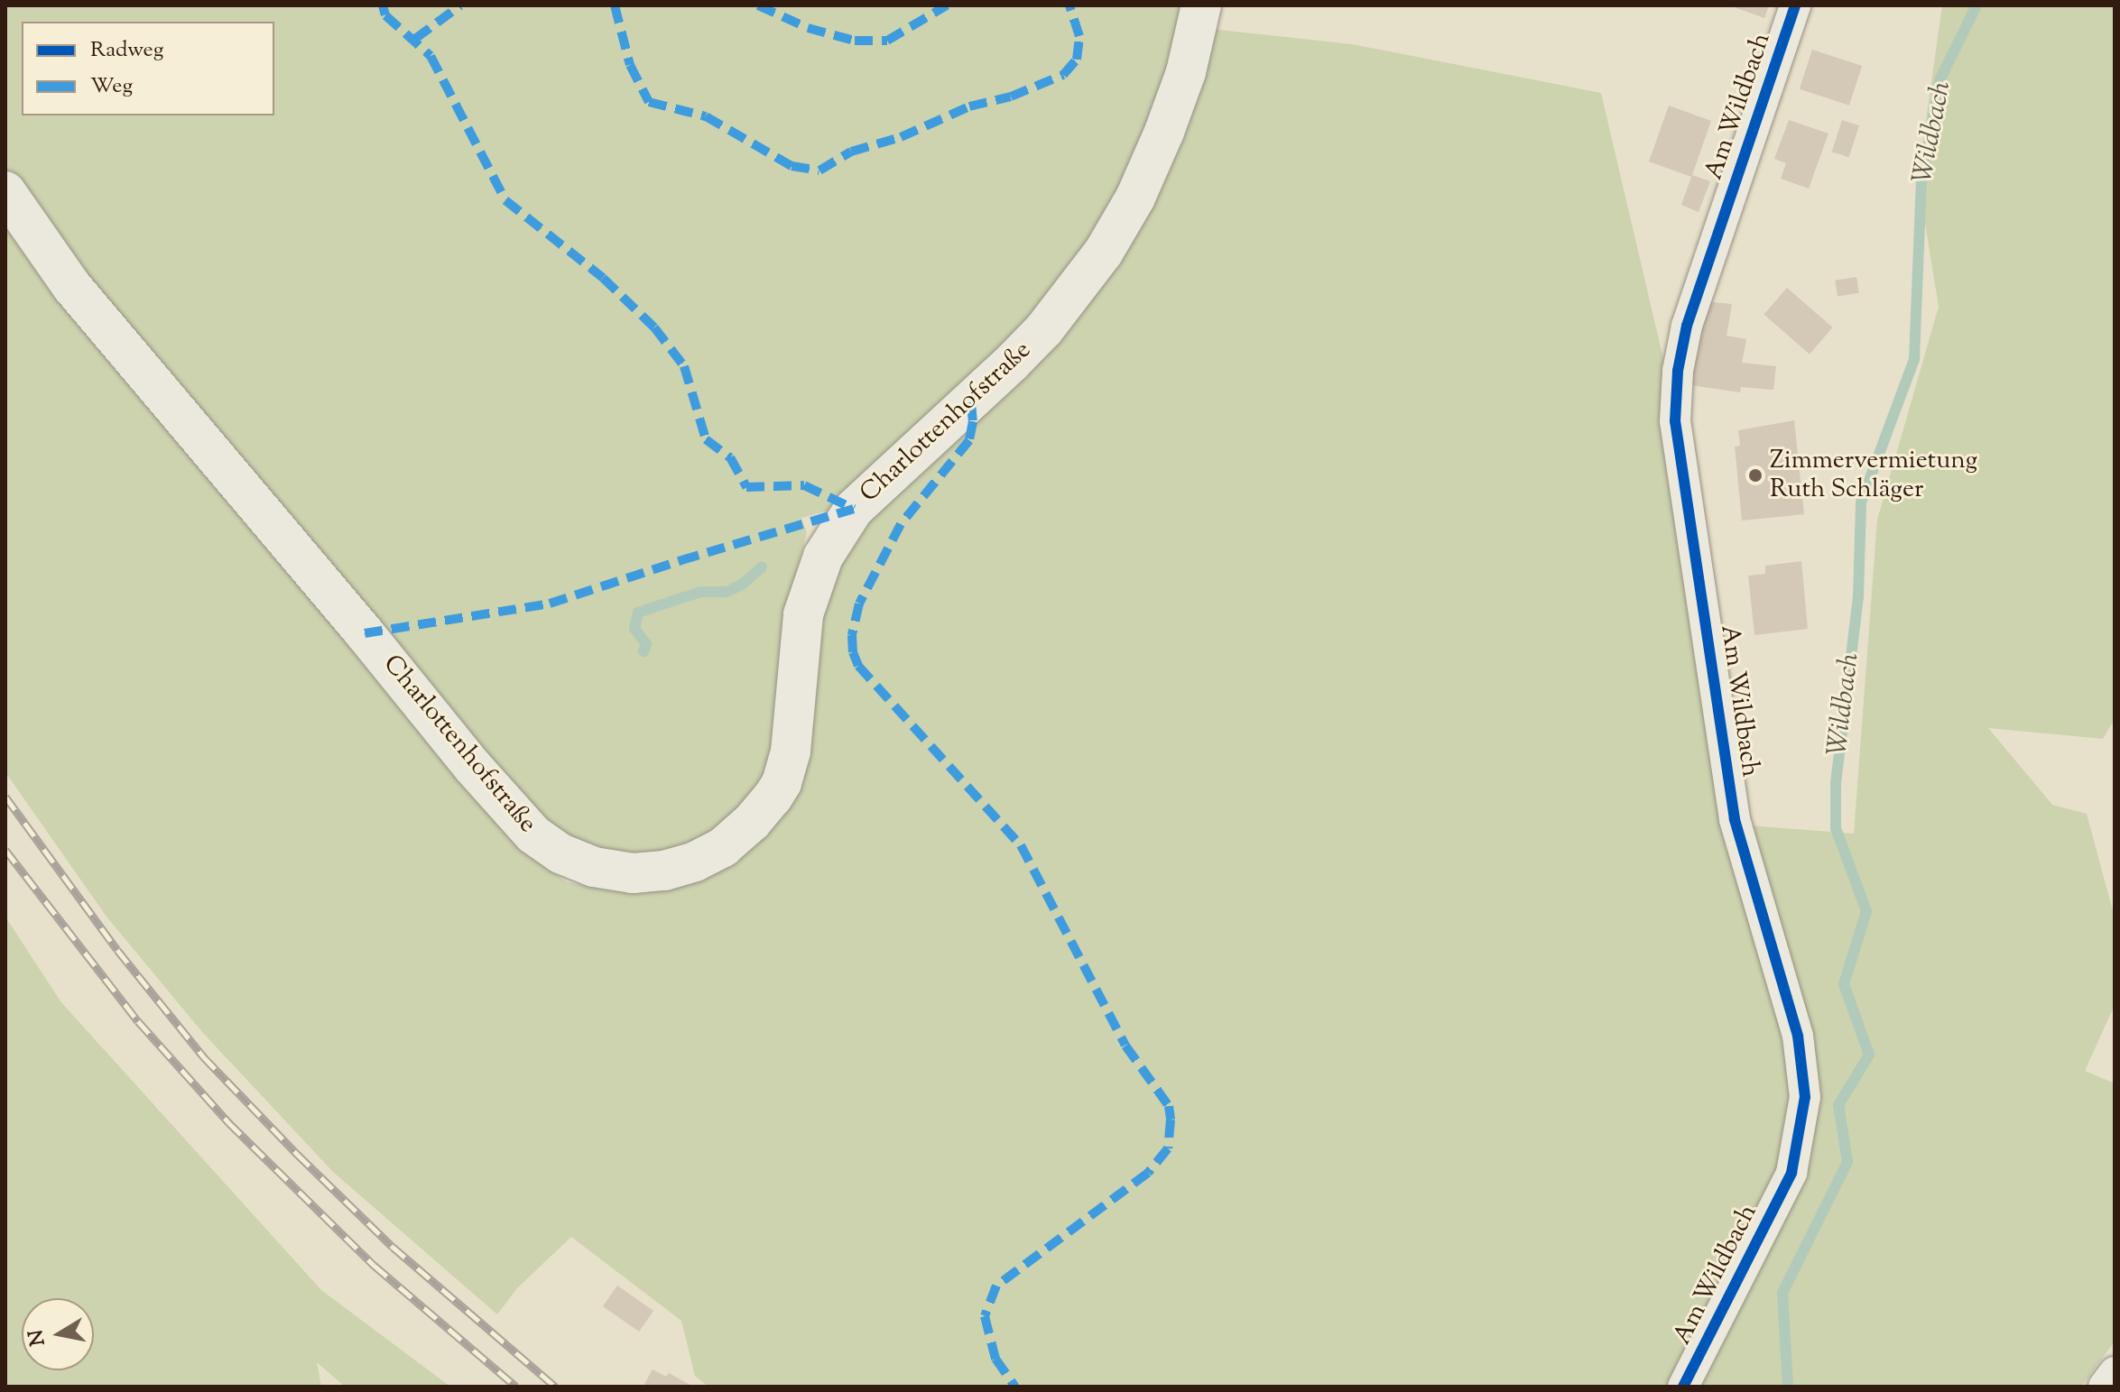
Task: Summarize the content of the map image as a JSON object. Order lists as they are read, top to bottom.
{
  "streets": {
    "main road": ["Charlottenhofstraße"],
    "street": ["Am Wildbach"]
  },
  "water": ["Wildbach"],
  "places": ["Zimmervermietung Ruth Schläger"],
  "legend": ["Radweg", "Weg"],
  "north": "left"
}
